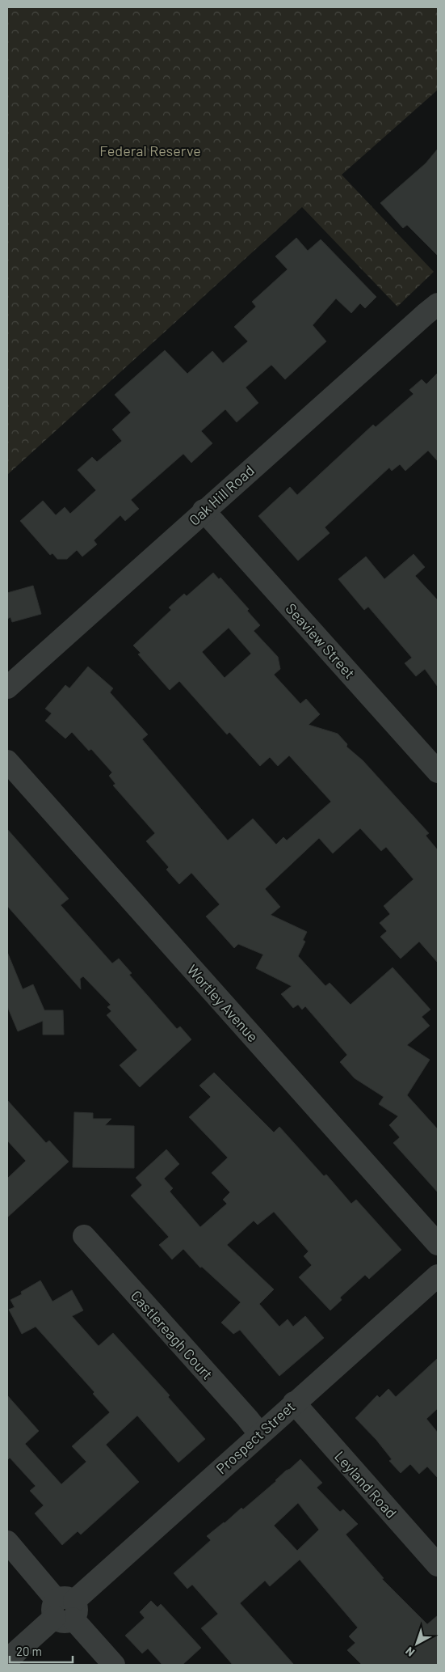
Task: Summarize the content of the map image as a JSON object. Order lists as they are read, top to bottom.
{
  "streets": {
    "street": [
      "Oak Hill Road",
      "Seaview Street",
      "Wortley Avenue",
      "Castlereagh Court",
      "Prospect Street",
      "Leyland Road"
    ]
  },
  "crossings": [
    ["Oak Hill Road", "Seaview Street"],
    ["Castlereagh Court", "Prospect Street"],
    ["Prospect Street", "Leyland Road"]
  ],
  "parks": ["Federal Reserve"],
  "scale_bar": "20 m",
  "north": "bottom left"
}
